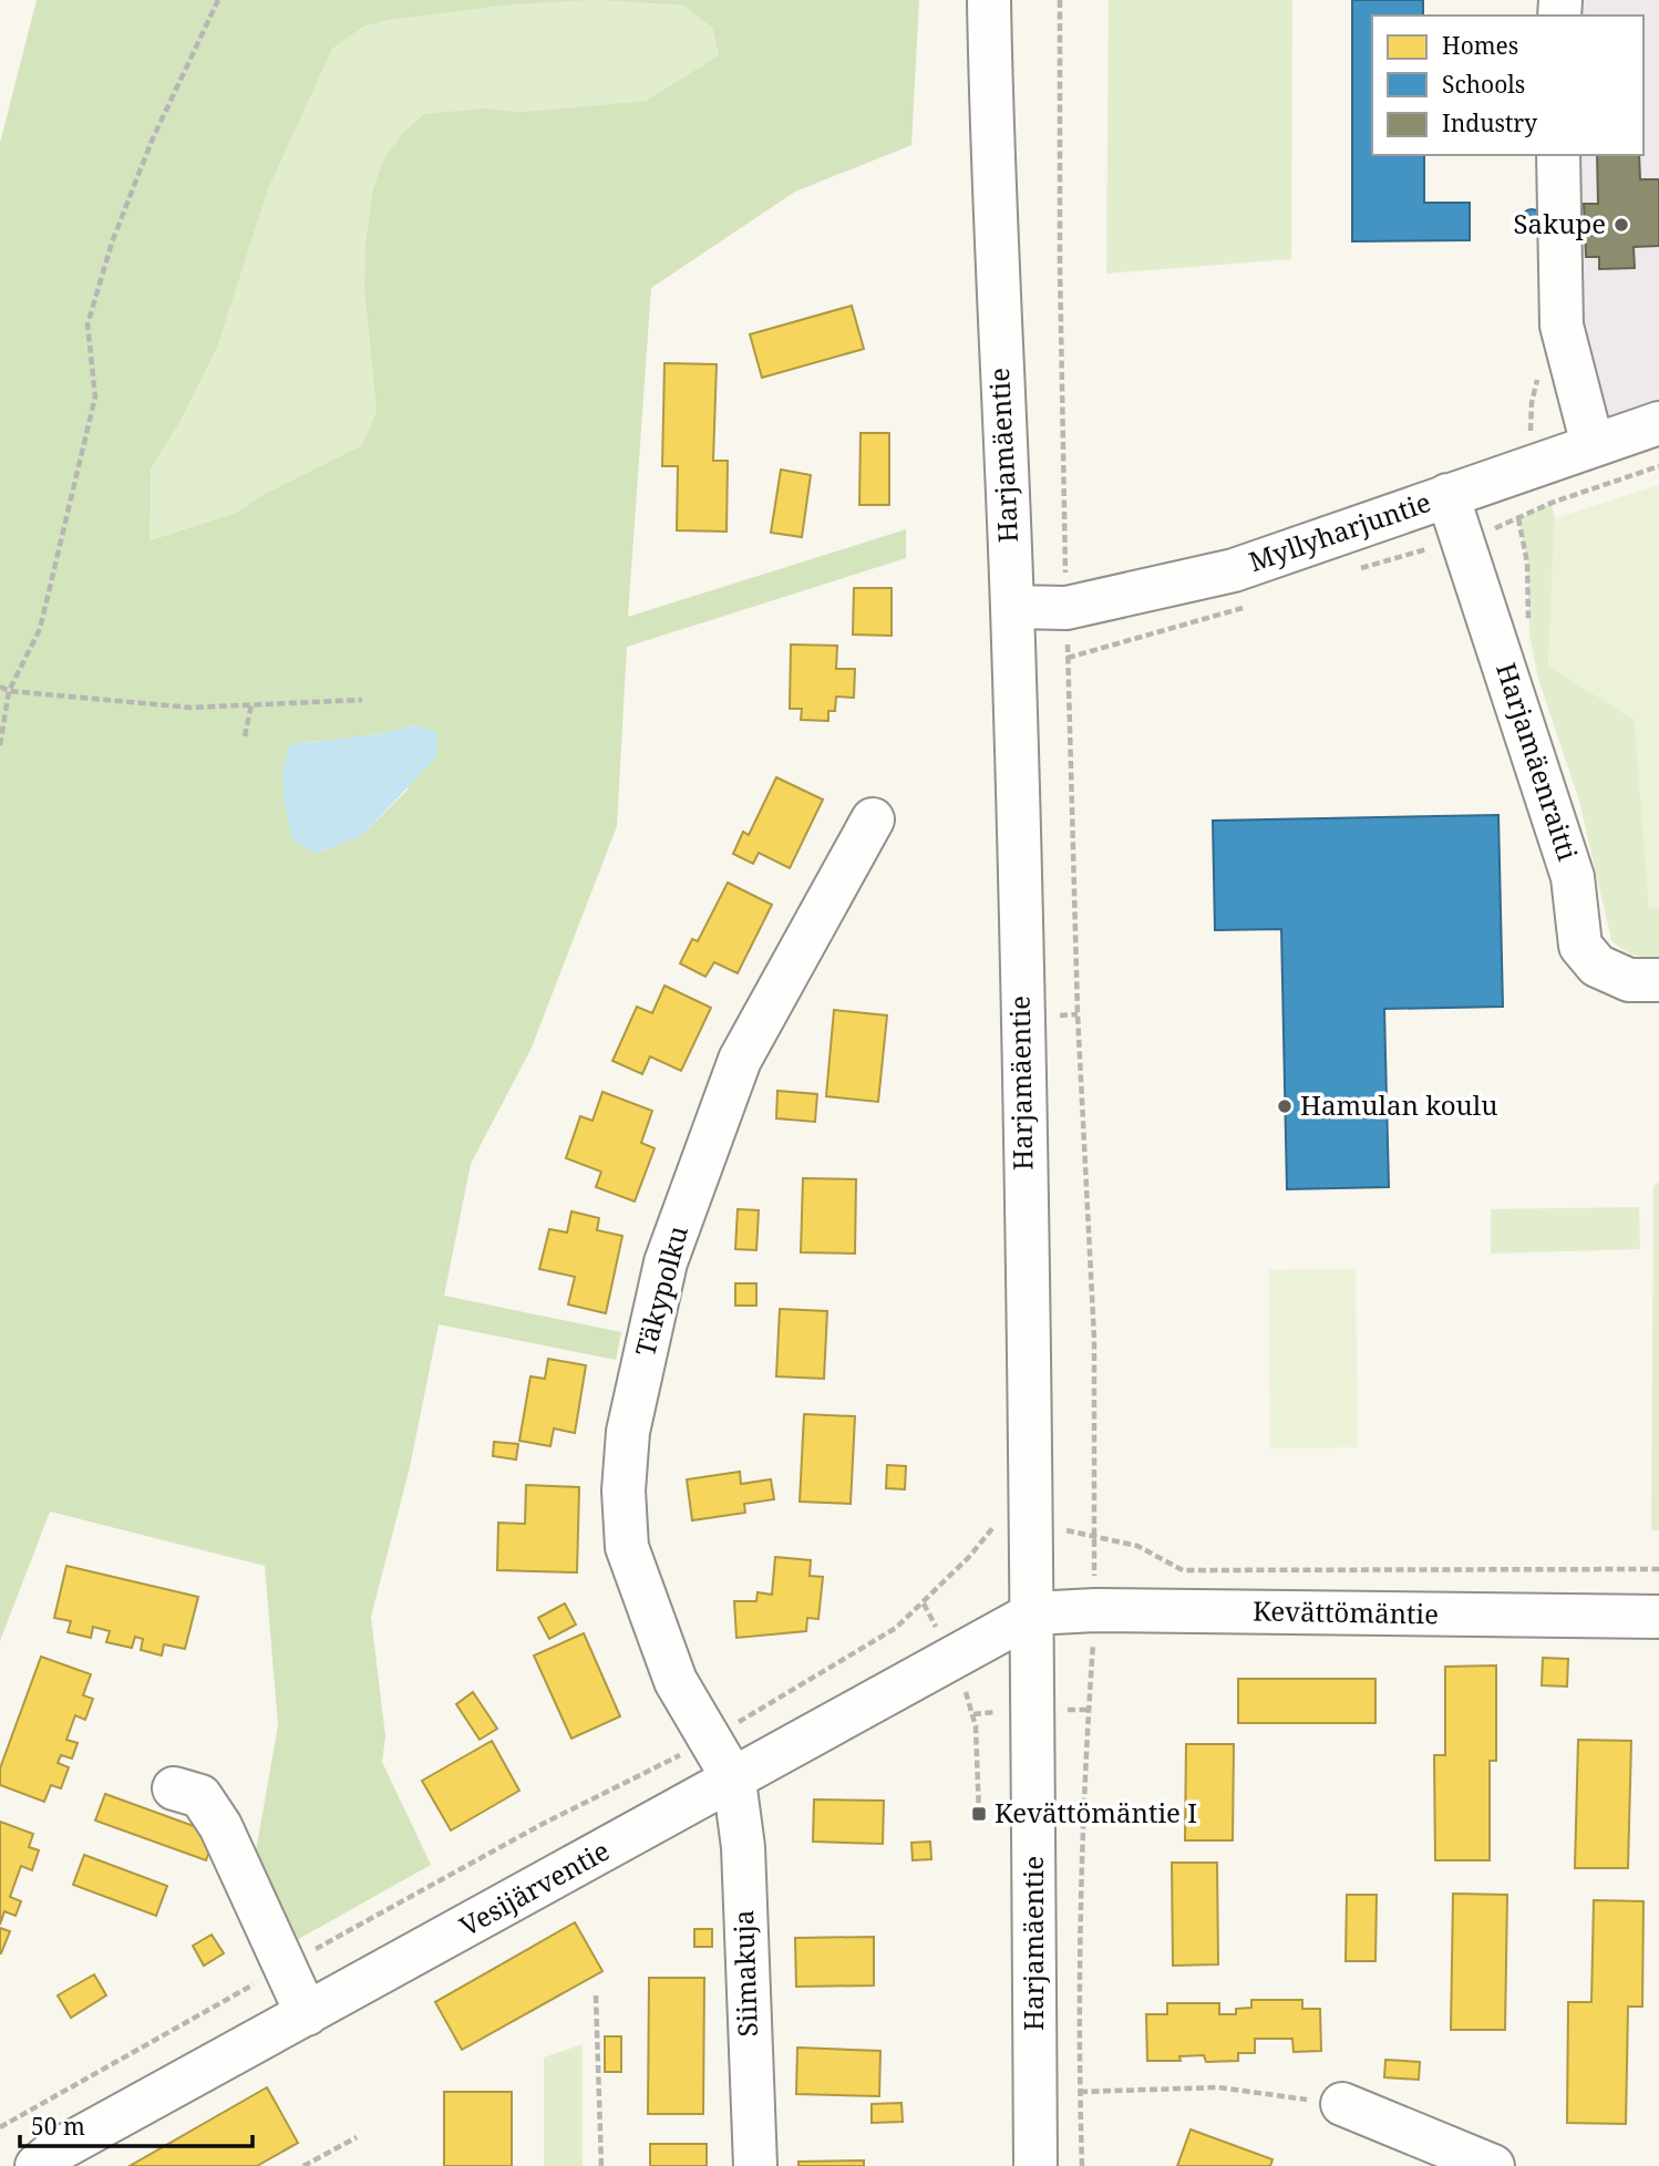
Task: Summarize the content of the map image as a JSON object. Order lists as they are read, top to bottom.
{
  "streets": {
    "street": [
      "Harjamäentie",
      "Myllyharjuntie",
      "Harjamäenraitti",
      "Täkypolku",
      "Kevättömäntie",
      "Vesijärventie",
      "Siimakuja"
    ]
  },
  "crossings": [
    ["Harjamäentie", "Myllyharjuntie"],
    ["Harjamäentie", "Kevättömäntie"],
    ["Harjamäentie", "Vesijärventie"],
    ["Myllyharjuntie", "Harjamäenraitti"],
    ["Täkypolku", "Vesijärventie"],
    ["Täkypolku", "Siimakuja"],
    ["Kevättömäntie", "Vesijärventie"],
    ["Vesijärventie", "Siimakuja"]
  ],
  "places": {
    "other": ["Sakupe", "Hamulan koulu"],
    "transit": ["Kevättömäntie I"]
  },
  "legend": ["Homes", "Schools", "Industry"],
  "scale_bar": "50 m"
}
